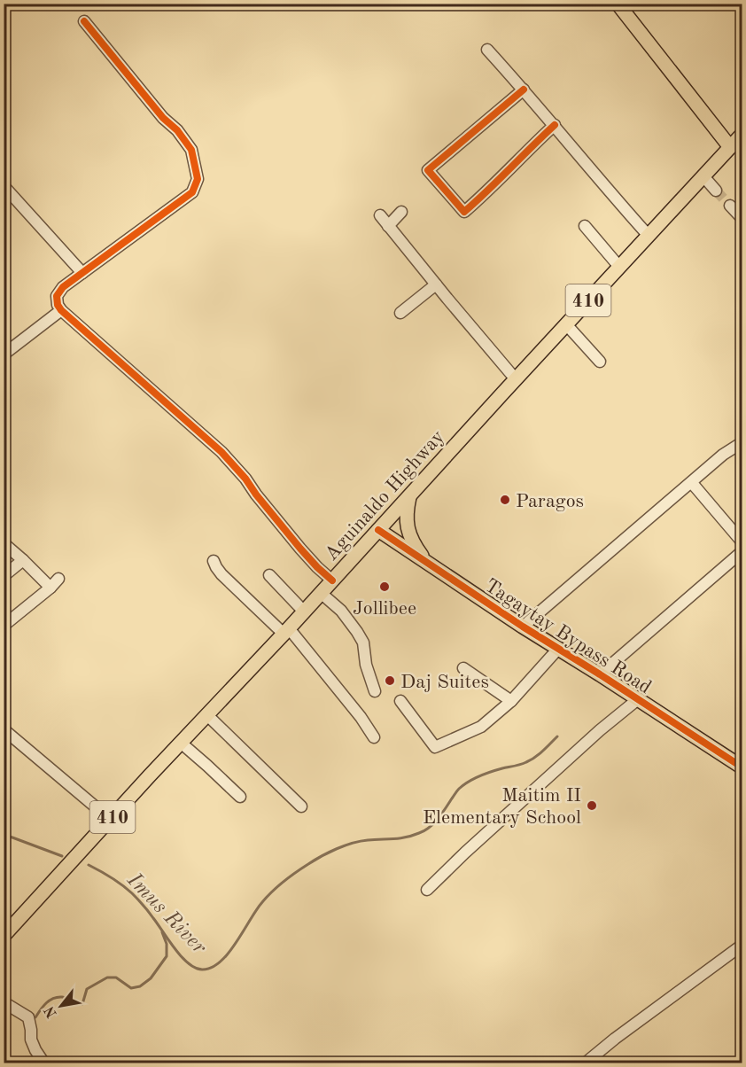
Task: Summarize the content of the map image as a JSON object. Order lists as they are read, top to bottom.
{
  "streets": {
    "main road": ["410", "Aguinaldo Highway", "Tagaytay Bypass Road"]
  },
  "crossings": [
    ["Aguinaldo Highway", "Tagaytay Bypass Road"]
  ],
  "water": ["Imus River"],
  "places": [
    "Paragos",
    "Jollibee",
    "Daj Suites",
    "Maitim II Elementary School"
  ],
  "north": "bottom left"
}
